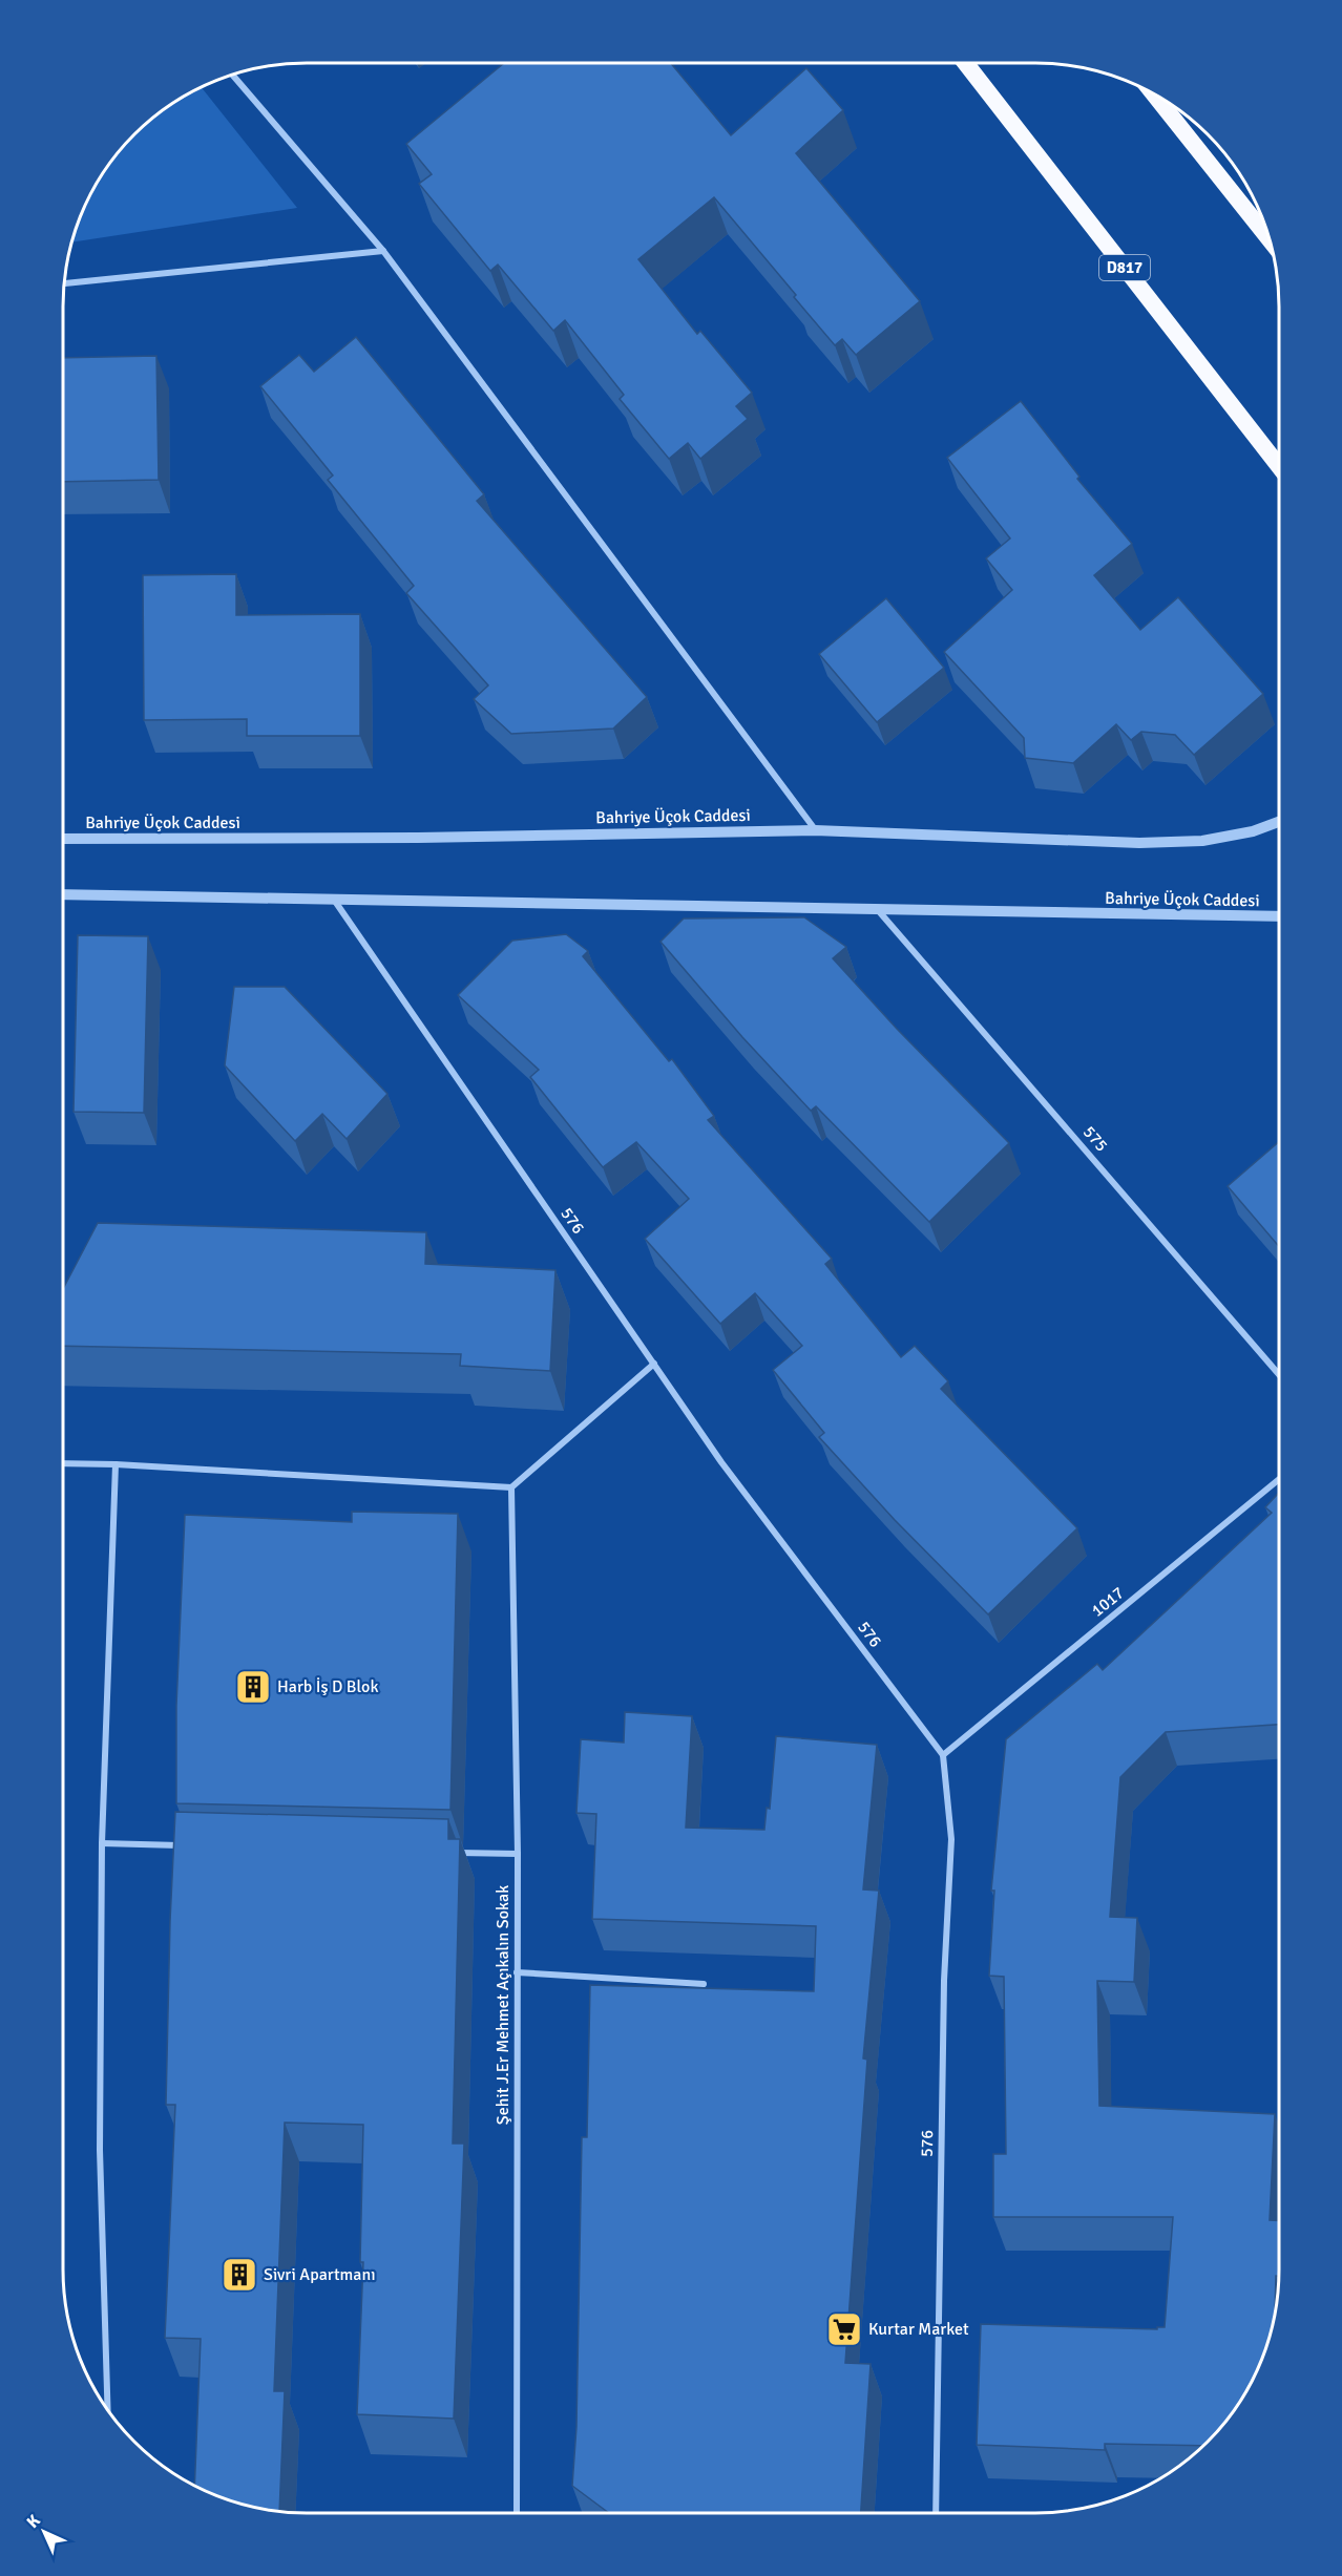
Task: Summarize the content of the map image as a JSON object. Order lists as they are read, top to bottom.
{
  "streets": {
    "highway": ["D817"],
    "street": [
      "Bahriye Üçok Caddesi",
      "575",
      "576",
      "1017",
      "Şehit J.Er Mehmet Açıkalın Sokak"
    ]
  },
  "crossings": [
    ["Bahriye Üçok Caddesi", "575"],
    ["Bahriye Üçok Caddesi", "576"],
    ["576", "1017"]
  ],
  "places": {
    "building": ["Harb İş D Blok", "Sivri Apartmanı"],
    "supermarket": ["Kurtar Market"]
  },
  "north": "top left"
}
